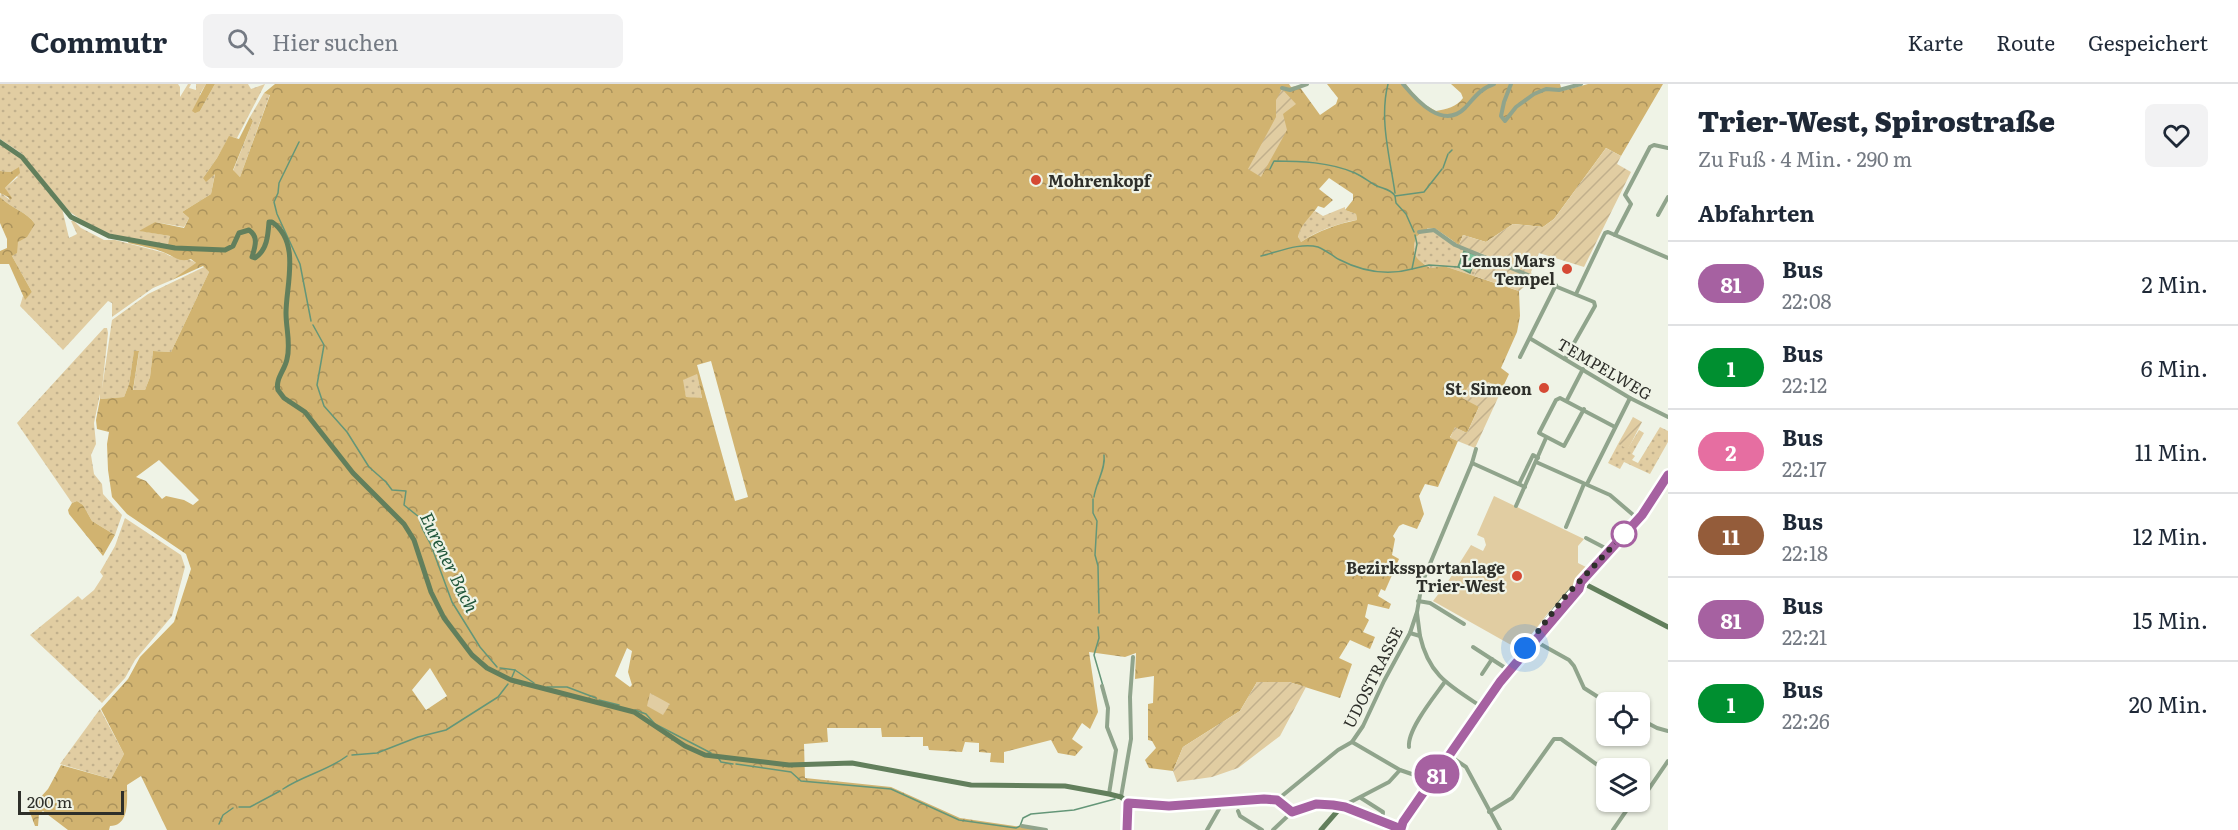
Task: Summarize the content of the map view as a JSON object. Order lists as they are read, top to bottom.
{
  "streets": {
    "street": ["TEMPELWEG", "UDOSTRASSE"]
  },
  "water": ["Eurener Bach"],
  "places": [
    "Mohrenkopf",
    "Lenus Mars Tempel",
    "St. Simeon",
    "Bezirkssportanlage Trier-West"
  ],
  "lines": ["bus line 81"],
  "scale_bar": "200 m",
  "page": {
    "header": "Commutr",
    "search": "Hier suchen",
    "nav": ["Karte", "Route", "Gespeichert"],
    "on_map": "81",
    "heading": [
      ["Trier-West, Spirostraße", "Zu Fuß · 4 Min. · 290 m"],
      "Abfahrten"
    ],
    "list": [
      {
        "mark": "81",
        "name": "Bus",
        "note": "22:08",
        "value": "2 Min."
      },
      {
        "mark": "1",
        "name": "Bus",
        "note": "22:12",
        "value": "6 Min."
      },
      {
        "mark": "2",
        "name": "Bus",
        "note": "22:17",
        "value": "11 Min."
      },
      {
        "mark": "11",
        "name": "Bus",
        "note": "22:18",
        "value": "12 Min."
      },
      {
        "mark": "81",
        "name": "Bus",
        "note": "22:21",
        "value": "15 Min."
      },
      {
        "mark": "1",
        "name": "Bus",
        "note": "22:26",
        "value": "20 Min."
      }
    ],
    "scale": "200 m"
  }
}
